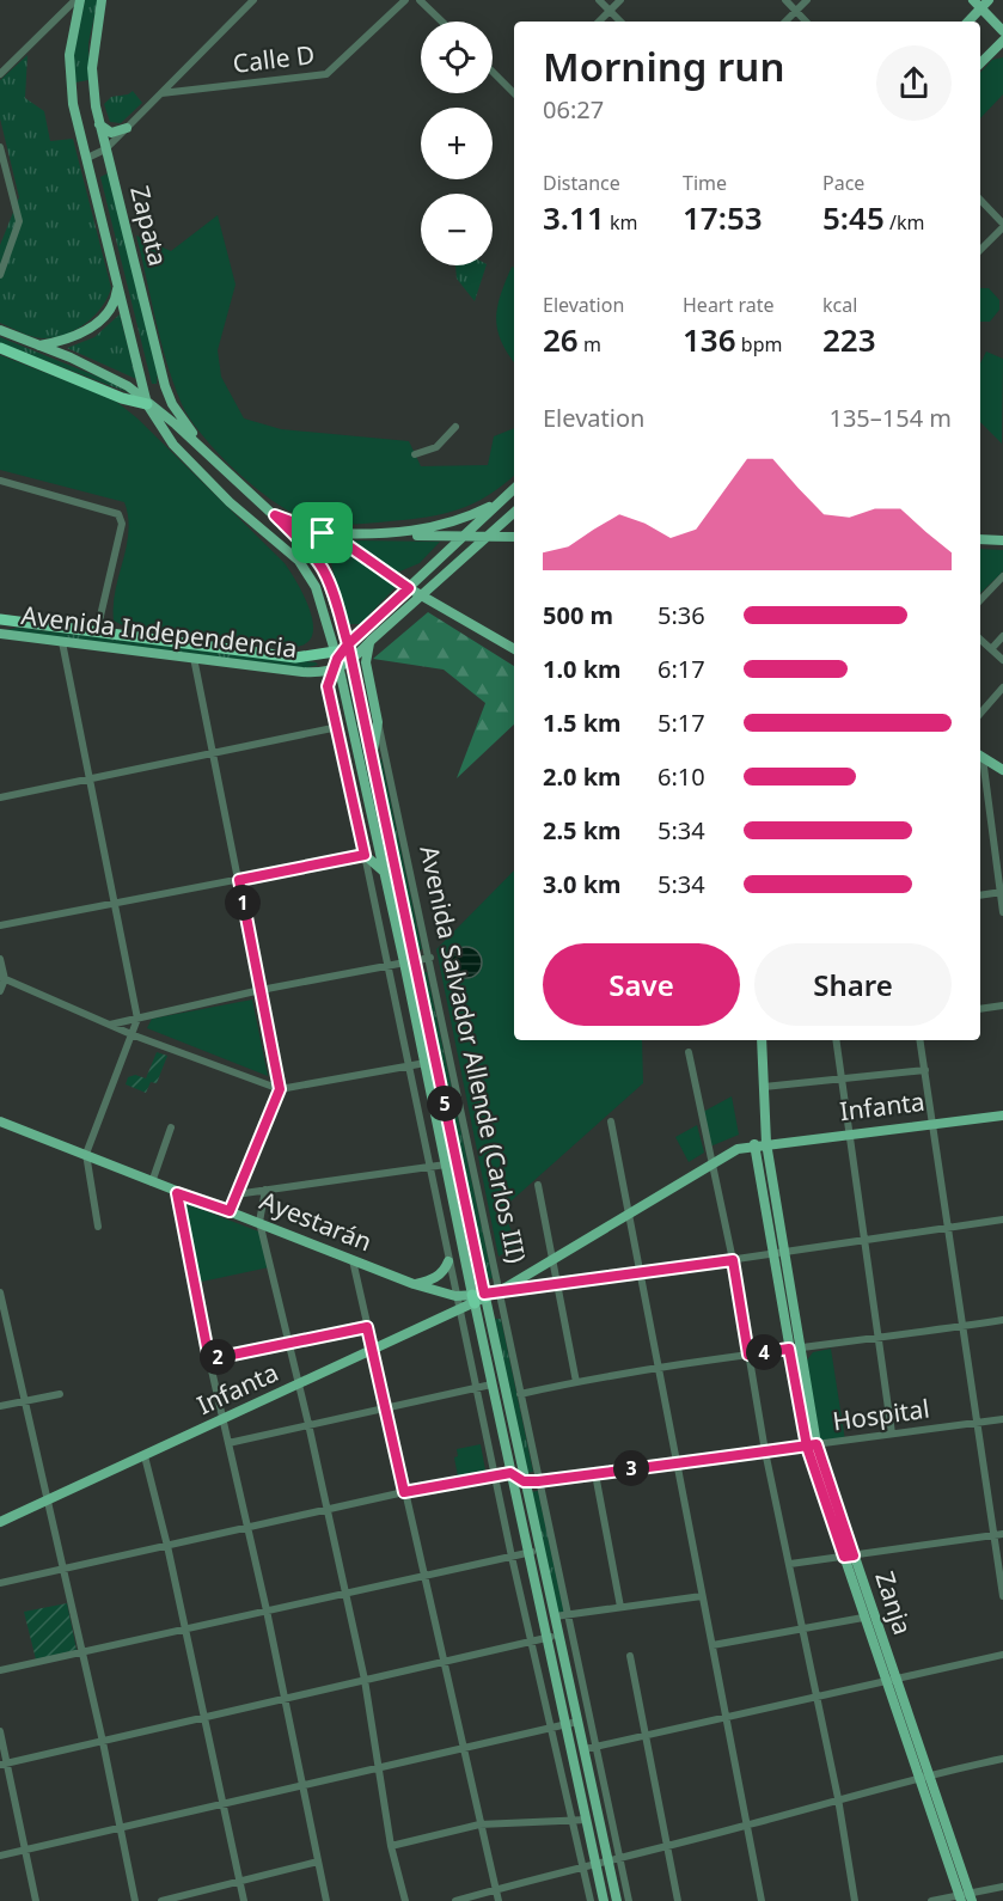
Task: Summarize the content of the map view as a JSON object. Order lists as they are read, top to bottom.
{
  "streets": {
    "highway": ["Avenida Independencia"],
    "main road": [
      "Zapata",
      "Avenida Salvador Allende (Carlos III)",
      "Infanta",
      "Ayestarán",
      "Zanja"
    ],
    "street": ["Calle D", "Hospital"]
  },
  "crossings": [
    ["Zapata", "Avenida Salvador Allende (Carlos III)"],
    ["Avenida Independencia", "Avenida Salvador Allende (Carlos III)"],
    ["Avenida Salvador Allende (Carlos III)", "Infanta"],
    ["Avenida Salvador Allende (Carlos III)", "Ayestarán"],
    ["Avenida Salvador Allende (Carlos III)", "Hospital"],
    ["Infanta", "Ayestarán"],
    ["Infanta", "Zanja"],
    ["Hospital", "Zanja"]
  ],
  "page": {
    "map_buttons": ["+", "−"],
    "heading": ["Morning run", "06:27"],
    "stats": [
      ["Distance", "3.11 km"],
      ["Time", "17:53"],
      ["Pace", "5:45 /km"],
      ["Elevation", "26 m"],
      ["Heart rate", "136 bpm"],
      ["kcal", "223"]
    ],
    "chart": ["Elevation", "135–154 m"],
    "list": [
      {
        "name": "500 m",
        "note": "5:36"
      },
      {
        "name": "1.0 km",
        "note": "6:17"
      },
      {
        "name": "1.5 km",
        "note": "5:17"
      },
      {
        "name": "2.0 km",
        "note": "6:10"
      },
      {
        "name": "2.5 km",
        "note": "5:34"
      },
      {
        "name": "3.0 km",
        "note": "5:34"
      }
    ],
    "pins": [
      "1",
      "5",
      "4",
      "2",
      "3"
    ],
    "buttons": ["Save", "Share"]
  }
}
